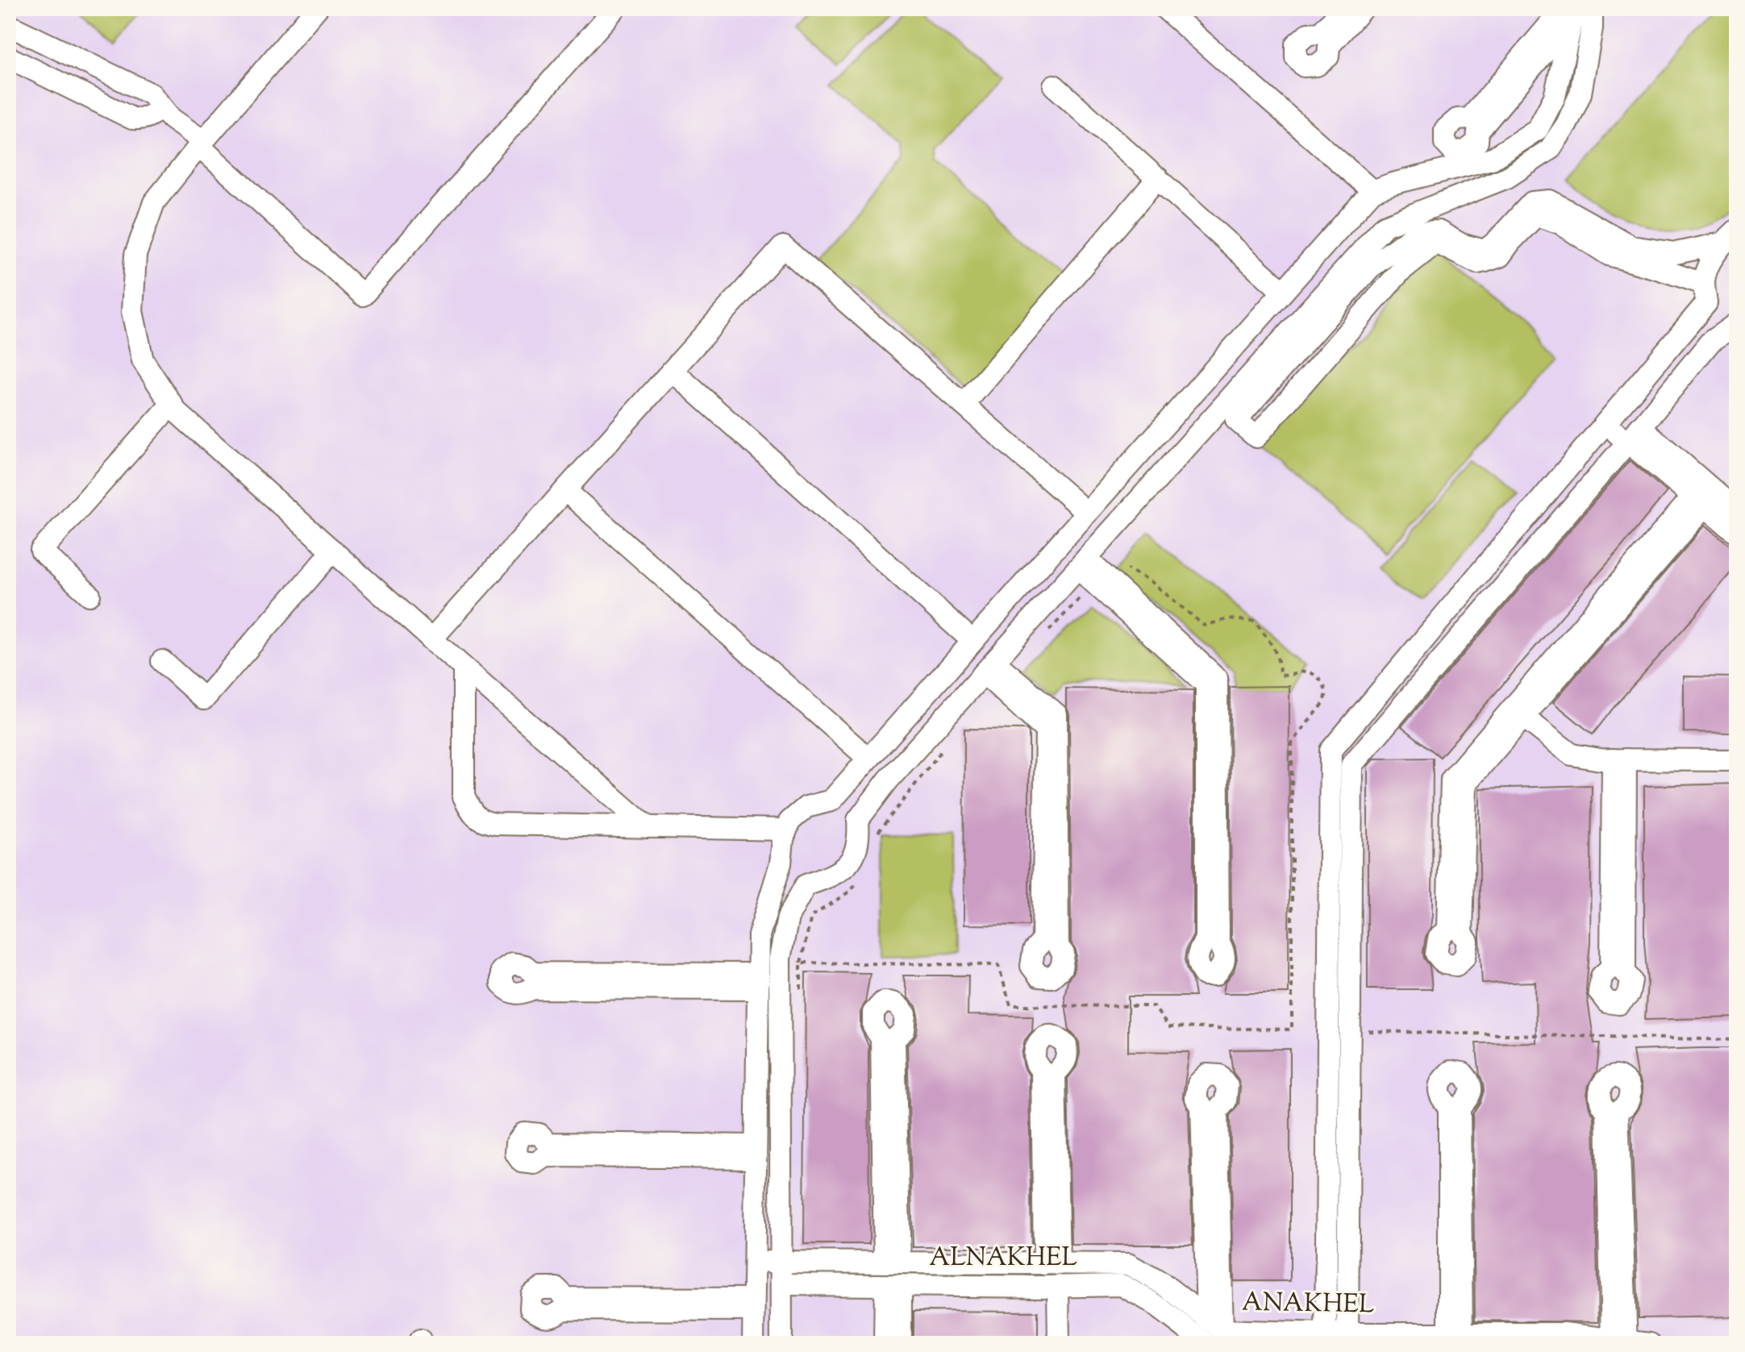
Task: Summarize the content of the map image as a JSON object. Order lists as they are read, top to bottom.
{
  "streets": {
    "street": ["ALNAKHEL", "ANAKHEL"]
  },
  "crossings": [
    ["ALNAKHEL", "ANAKHEL"]
  ]
}
